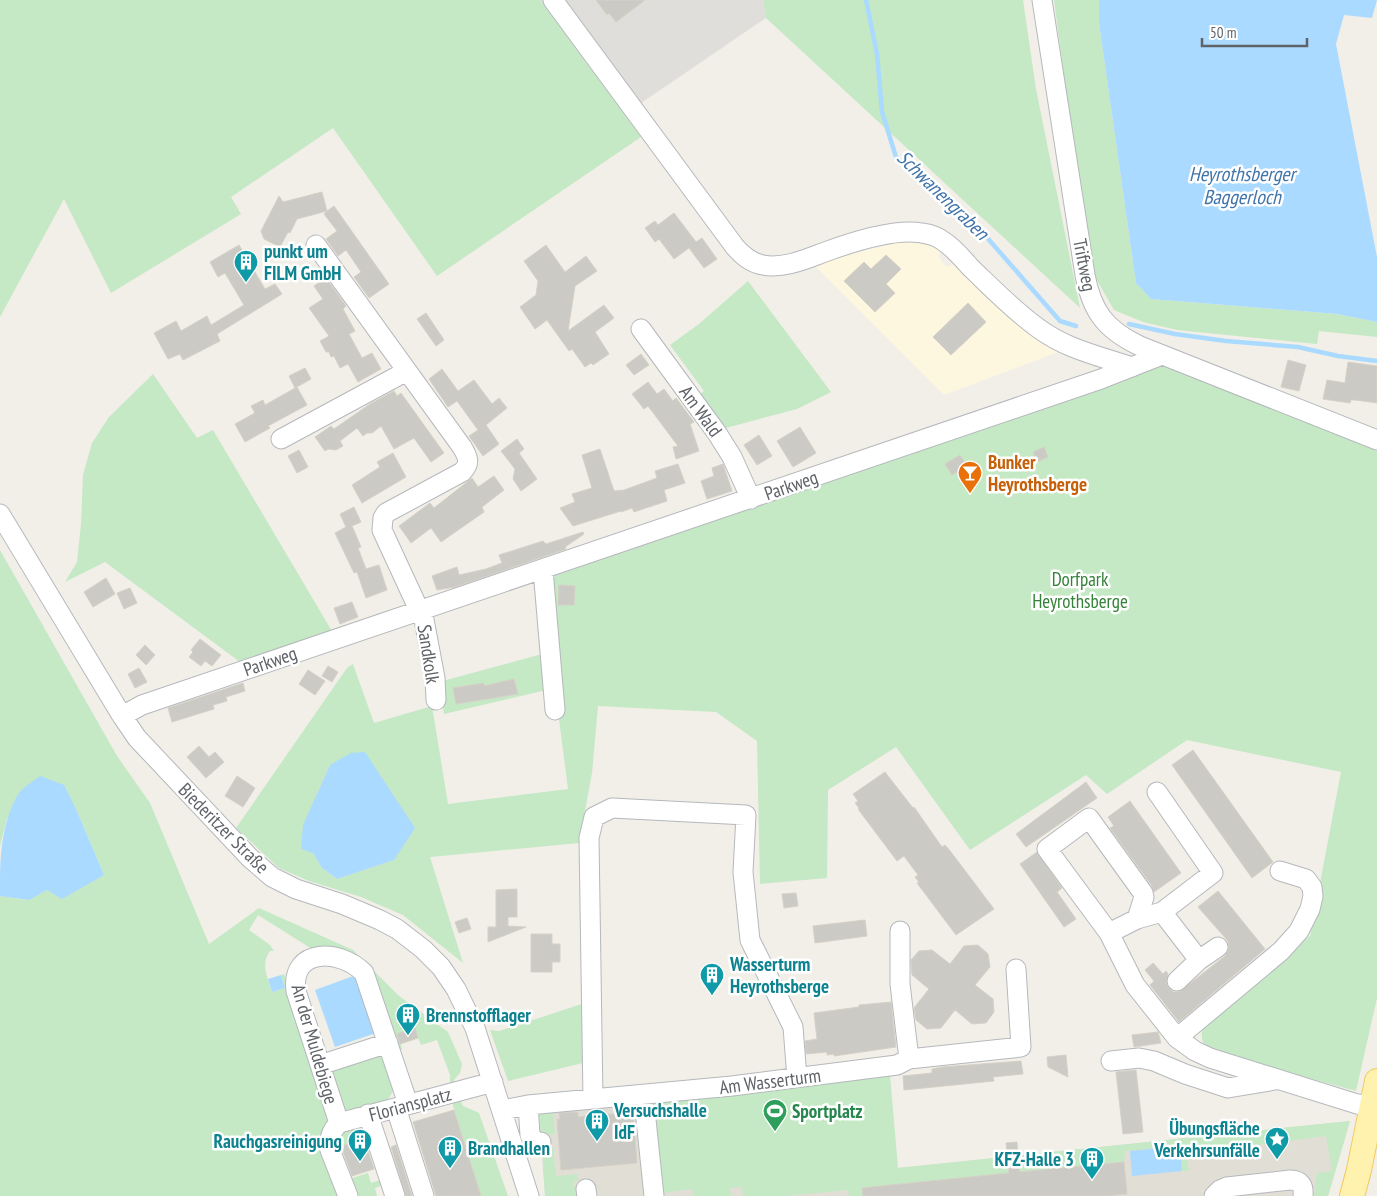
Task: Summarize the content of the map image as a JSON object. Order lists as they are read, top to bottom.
{
  "streets": {
    "street": [
      "Triftweg",
      "Am Wald",
      "Parkweg",
      "Sandkolk",
      "Biederitzer Straße",
      "An der Muldebiege",
      "Am Wasserturm",
      "Floriansplatz"
    ]
  },
  "crossings": [
    ["Triftweg", "Parkweg"],
    ["Am Wald", "Parkweg"],
    ["Parkweg", "Sandkolk"],
    ["Parkweg", "Biederitzer Straße"],
    ["Biederitzer Straße", "Am Wasserturm"],
    ["Biederitzer Straße", "Floriansplatz"],
    ["An der Muldebiege", "Floriansplatz"]
  ],
  "water": ["Heyrothsberger Baggerloch", "Schwanengraben"],
  "parks": ["Dorfpark Heyrothsberge"],
  "places": {
    "building": [
      "punkt um FILM GmbH",
      "Wasserturm Heyrothsberge",
      "Brennstofflager",
      "Versuchshalle IdF",
      "Rauchgasreinigung",
      "Brandhallen",
      "KFZ-Halle 3"
    ],
    "bar": ["Bunker Heyrothsberge"],
    "sports": ["Sportplatz"],
    "place": ["Übungsfläche Verkehrsunfälle"]
  },
  "scale_bar": "50 m"
}
